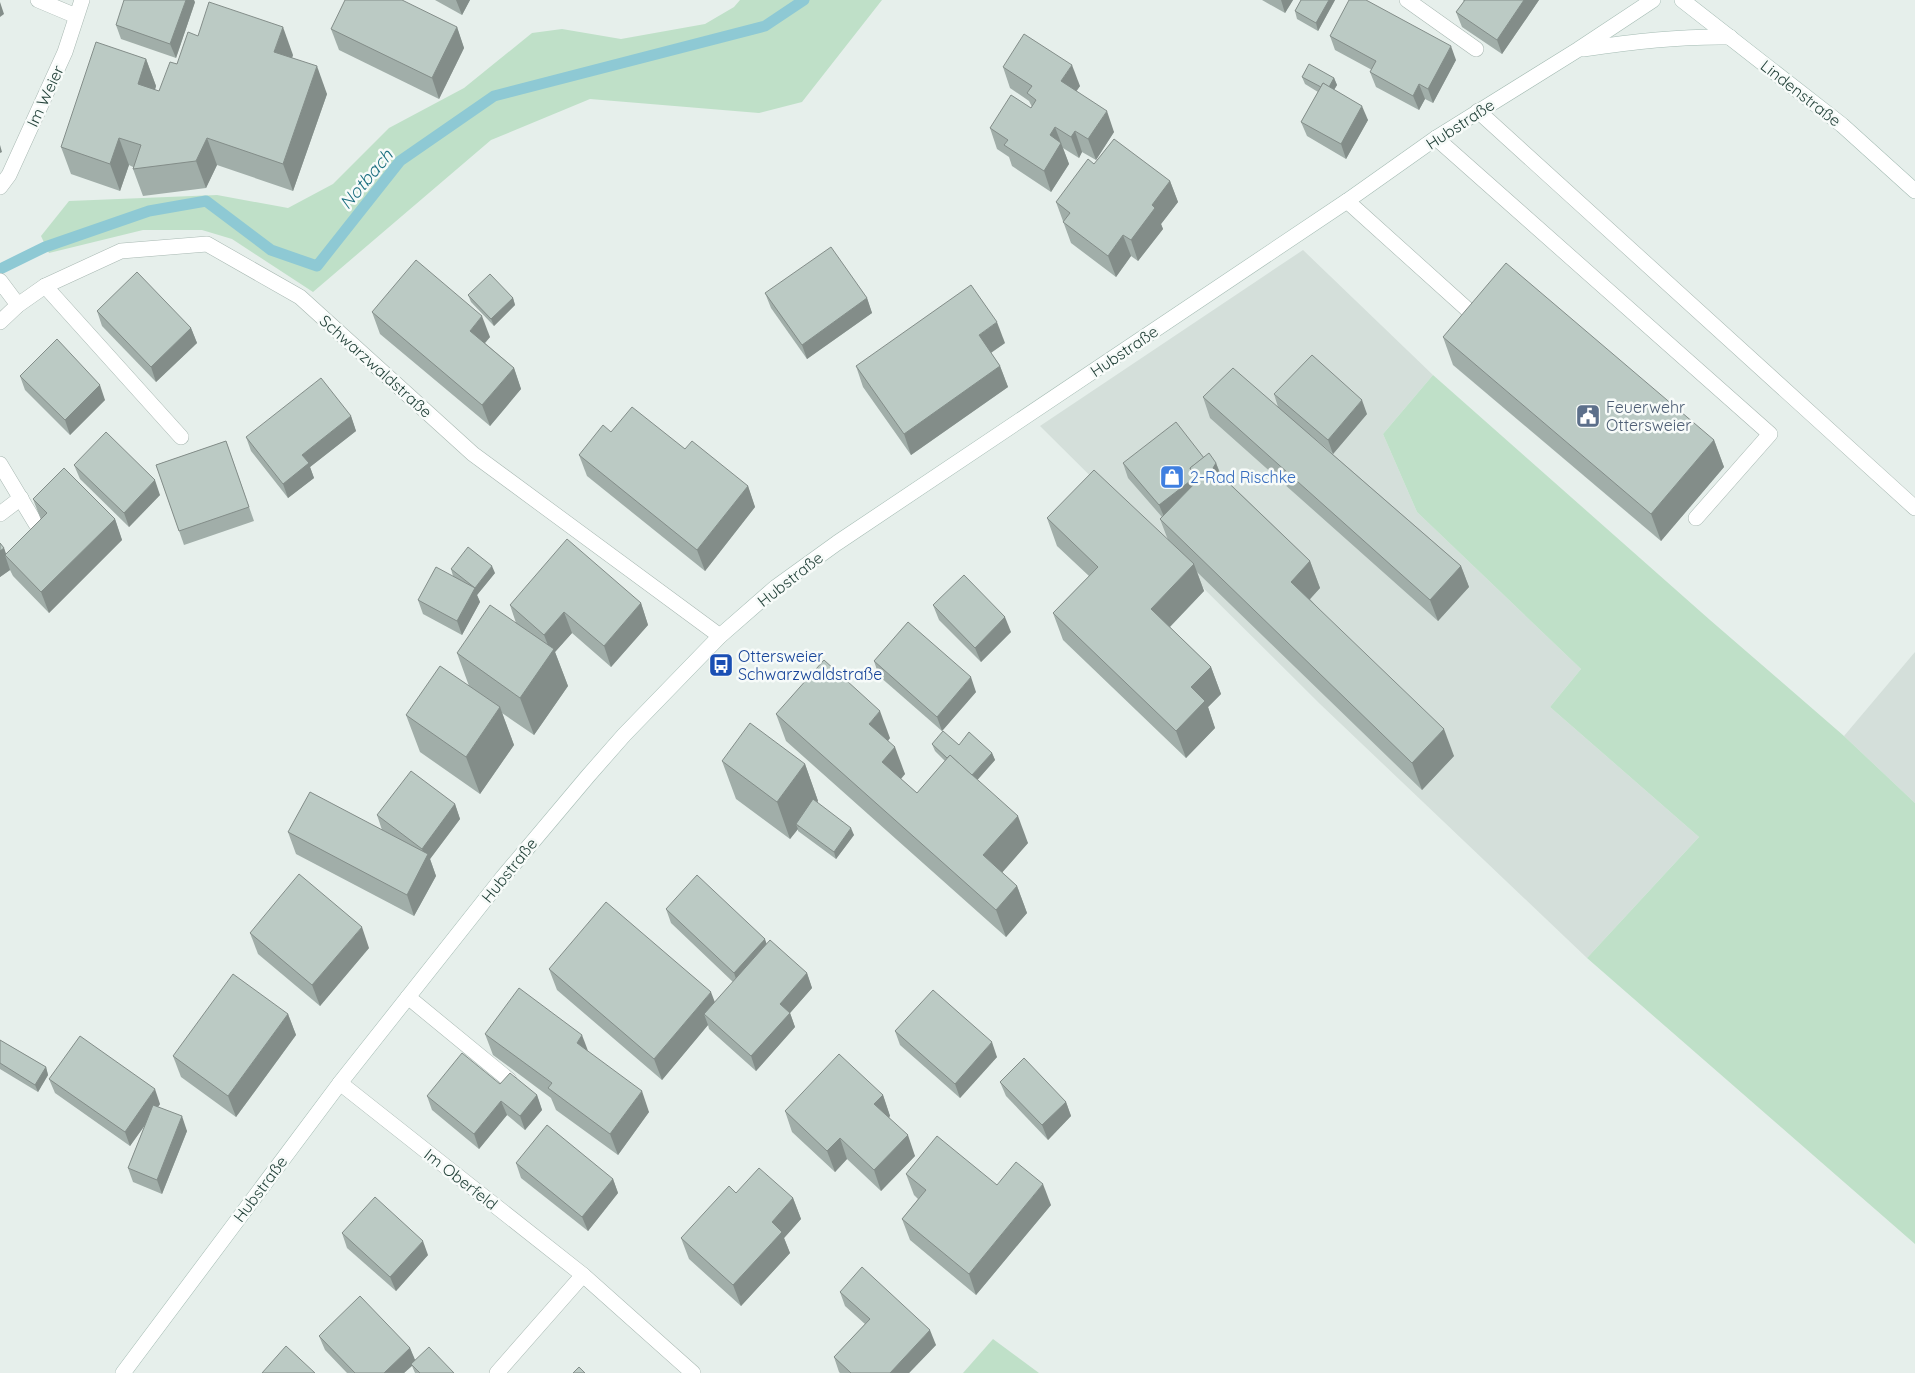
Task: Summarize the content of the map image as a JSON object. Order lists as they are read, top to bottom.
{
  "streets": {
    "main road": [
      "Lindenstraße",
      "Im Weier",
      "Hubstraße",
      "Schwarzwaldstraße",
      "Im Oberfeld"
    ]
  },
  "crossings": [
    ["Hubstraße", "Schwarzwaldstraße"],
    ["Hubstraße", "Im Oberfeld"]
  ],
  "water": ["Notbach"],
  "places": {
    "public building": ["Feuerwehr Ottersweier"],
    "shop": ["2-Rad Rischke"],
    "bus stop": ["Ottersweier Schwarzwaldstraße"]
  }
}
